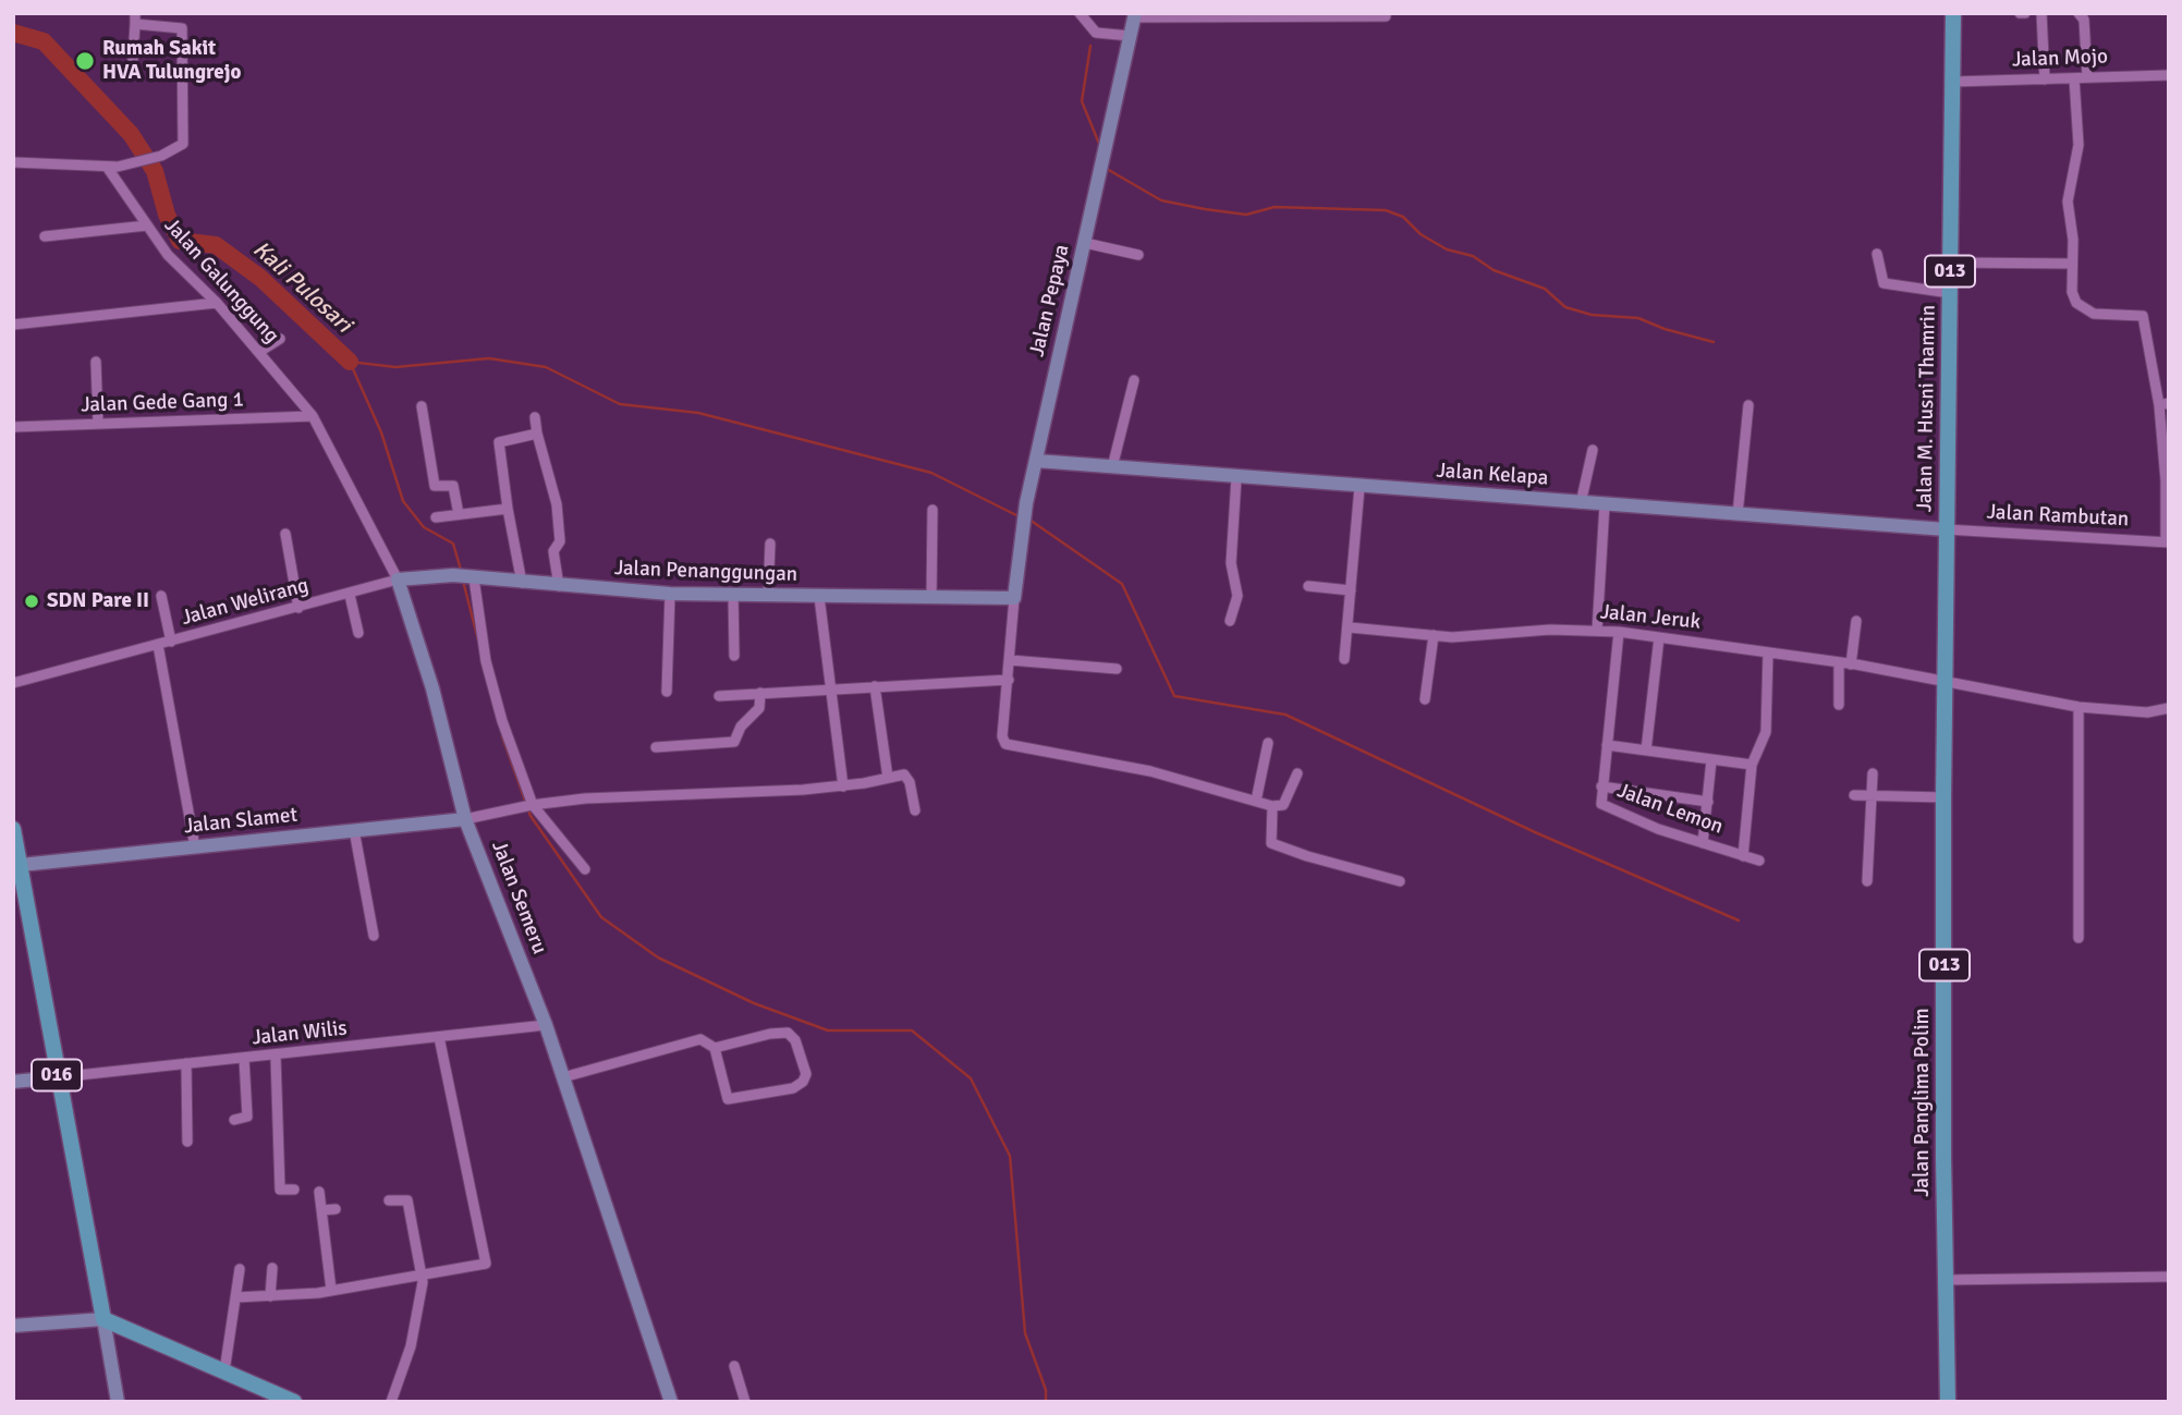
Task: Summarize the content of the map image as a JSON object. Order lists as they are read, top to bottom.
{
  "streets": {
    "main road": [
      "013",
      "Jalan M. Husni Thamrin",
      "016",
      "Jalan Panglima Polim"
    ],
    "street": [
      "Jalan Mojo",
      "Jalan Galunggung",
      "Jalan Pepaya",
      "Jalan Gede Gang 1",
      "Jalan Kelapa",
      "Jalan Rambutan",
      "Jalan Penanggungan",
      "Jalan Welirang",
      "Jalan Jeruk",
      "Jalan Lemon",
      "Jalan Slamet",
      "Jalan Semeru",
      "Jalan Wilis"
    ]
  },
  "crossings": [
    ["Jalan Mojo", "Jalan M. Husni Thamrin"],
    ["Jalan Galunggung", "Jalan Gede Gang 1"],
    ["Jalan Galunggung", "Jalan Semeru"],
    ["Jalan Pepaya", "Jalan Kelapa"],
    ["Jalan Pepaya", "Jalan Penanggungan"],
    ["Jalan Gede Gang 1", "Jalan Semeru"],
    ["Jalan M. Husni Thamrin", "Jalan Kelapa"],
    ["Jalan M. Husni Thamrin", "Jalan Rambutan"],
    ["Jalan M. Husni Thamrin", "Jalan Panglima Polim"],
    ["Jalan Kelapa", "Jalan Rambutan"],
    ["Jalan Kelapa", "Jalan Panglima Polim"],
    ["Jalan Rambutan", "Jalan Panglima Polim"],
    ["Jalan Penanggungan", "Jalan Welirang"],
    ["Jalan Penanggungan", "Jalan Semeru"],
    ["Jalan Welirang", "Jalan Semeru"],
    ["Jalan Jeruk", "Jalan Lemon"],
    ["Jalan Jeruk", "Jalan Panglima Polim"],
    ["Jalan Slamet", "Jalan Semeru"],
    ["Jalan Slamet", "016"],
    ["Jalan Semeru", "Jalan Wilis"],
    ["Jalan Wilis", "016"]
  ],
  "water": ["Kali Pulosari"],
  "places": ["Rumah Sakit HVA Tulungrejo", "SDN Pare II"]
}
